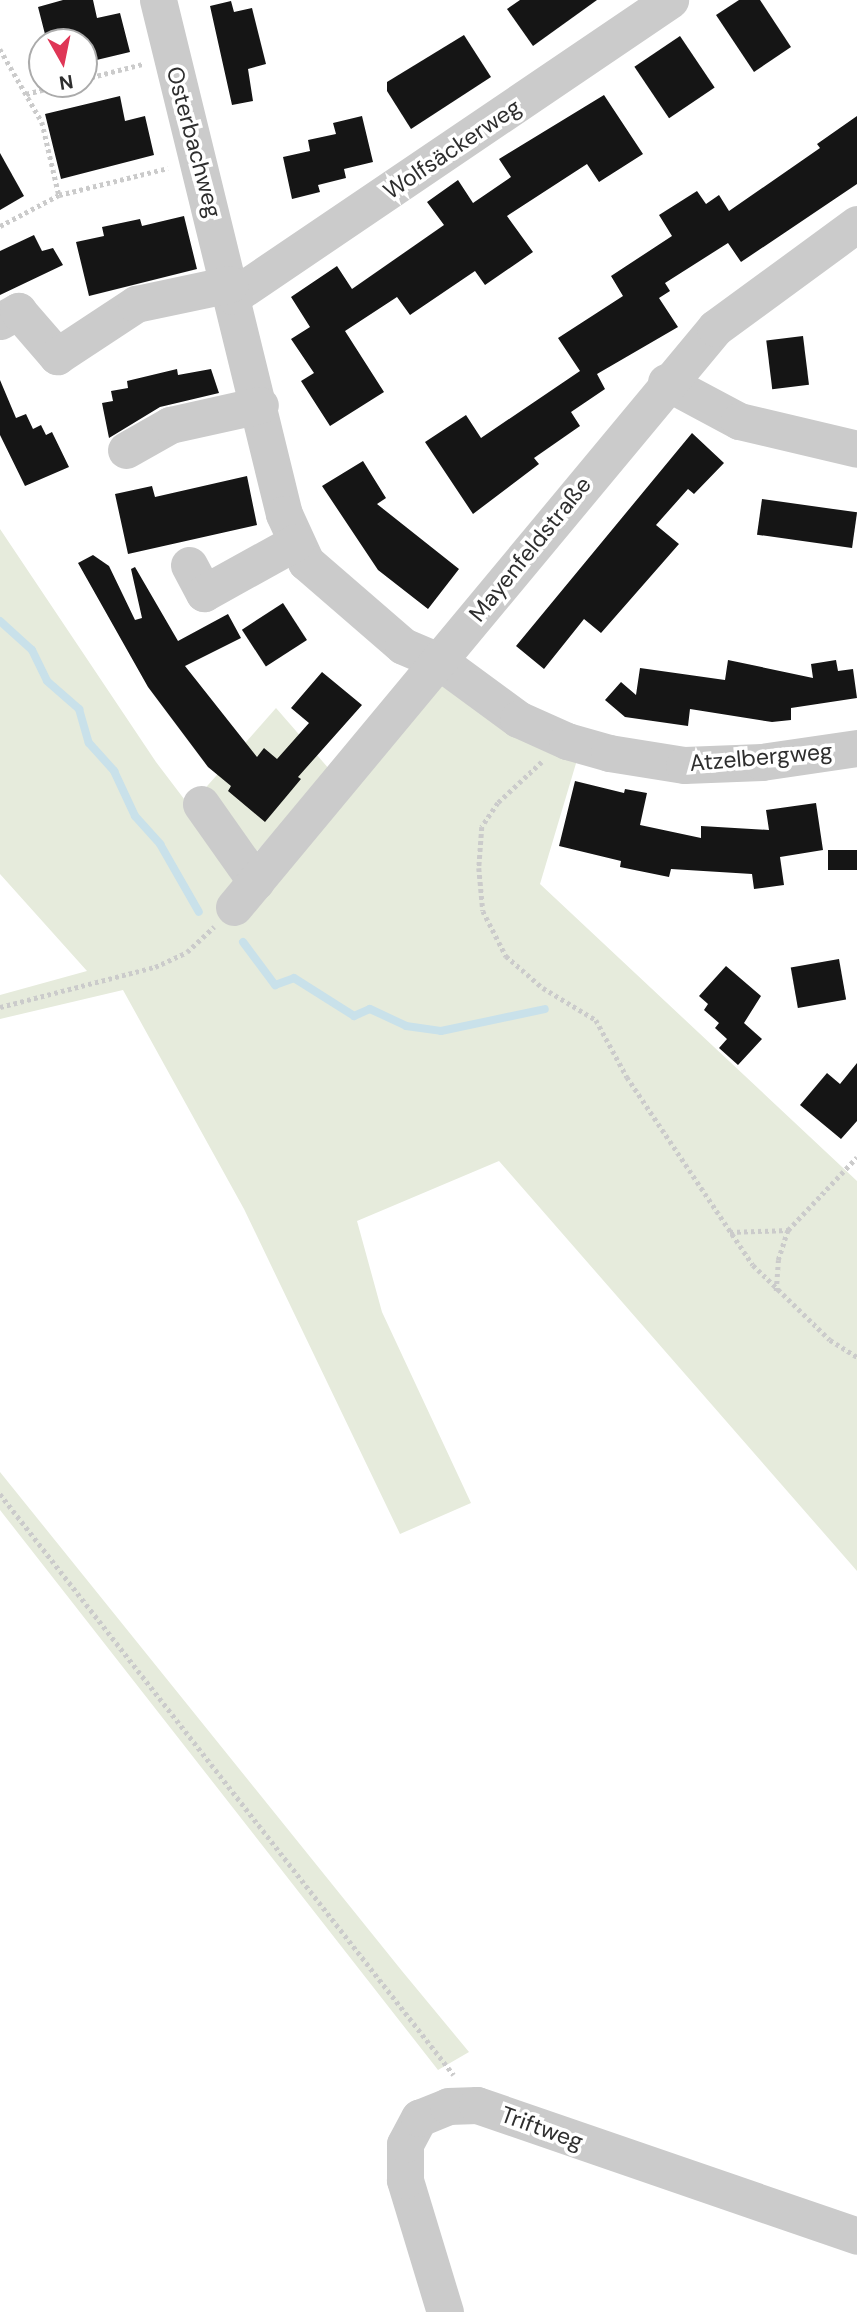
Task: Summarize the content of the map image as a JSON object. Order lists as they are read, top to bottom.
{
  "streets": {
    "street": [
      "Osterbachweg",
      "Wolfsäckerweg",
      "Mayenfeldstraße",
      "Atzelbergweg",
      "Triftweg"
    ]
  },
  "crossings": [
    ["Osterbachweg", "Wolfsäckerweg"],
    ["Osterbachweg", "Mayenfeldstraße"],
    ["Osterbachweg", "Atzelbergweg"],
    ["Mayenfeldstraße", "Atzelbergweg"]
  ],
  "north": "bottom"
}
